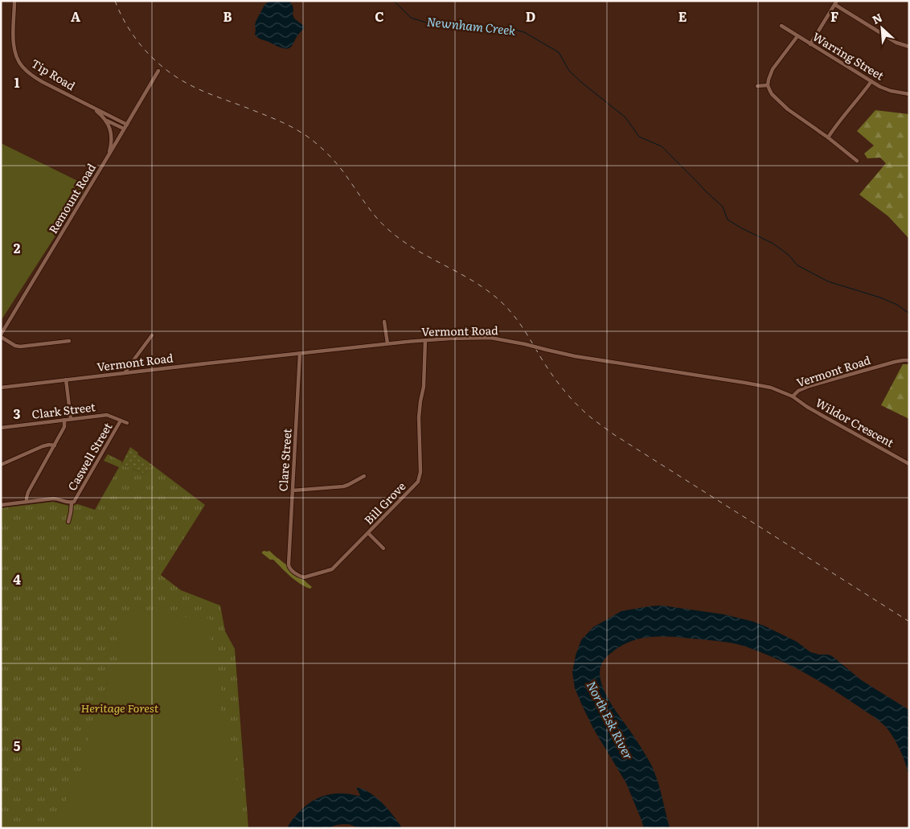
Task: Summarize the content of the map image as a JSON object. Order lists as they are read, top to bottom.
{
  "streets": {
    "street": [
      "Warring Street",
      "Tip Road",
      "Remount Road",
      "Vermont Road",
      "Clark Street",
      "Wildor Crescent",
      "Caswell Street",
      "Clare Street",
      "Bill Grove"
    ]
  },
  "crossings": [
    ["Tip Road", "Remount Road"],
    ["Vermont Road", "Wildor Crescent"],
    ["Vermont Road", "Clare Street"],
    ["Vermont Road", "Bill Grove"],
    ["Clark Street", "Caswell Street"],
    ["Clare Street", "Bill Grove"]
  ],
  "water": ["Newnham Creek", "North Esk River"],
  "parks": ["Heritage Forest"],
  "north": "top left",
  "grid": {
    "columns": [
      "A",
      "B",
      "C",
      "D",
      "E",
      "F"
    ],
    "rows": [
      "1",
      "2",
      "3",
      "4",
      "5"
    ]
  }
}
